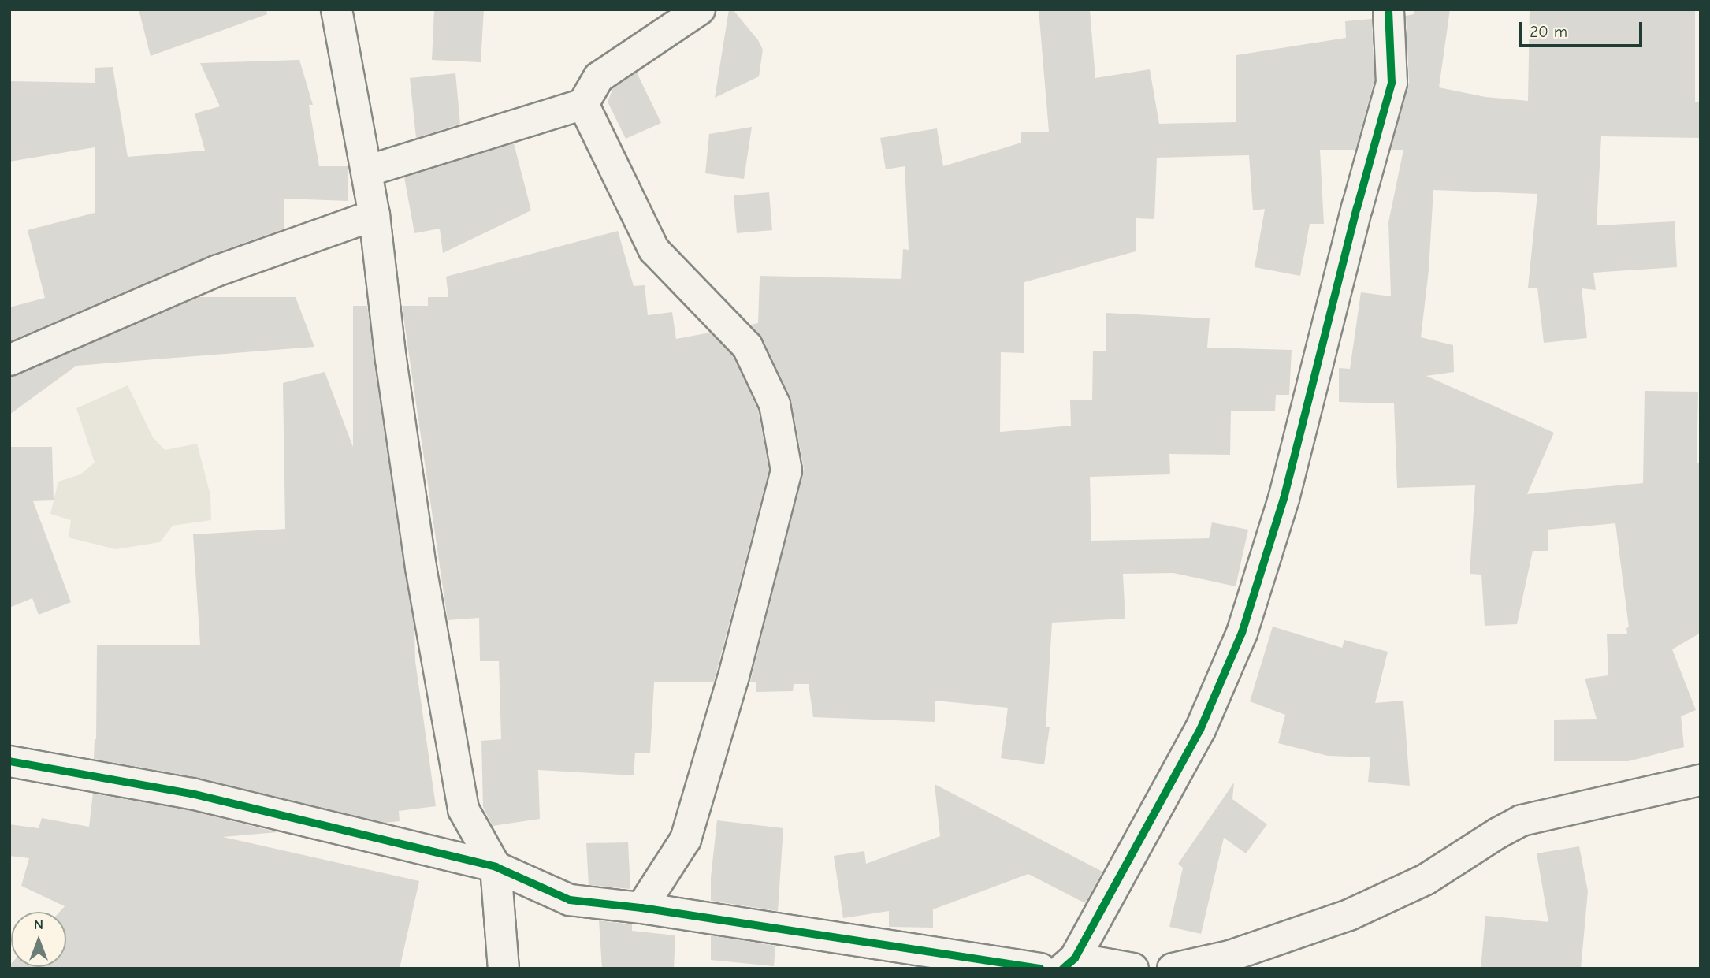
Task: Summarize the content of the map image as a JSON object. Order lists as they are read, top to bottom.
{
  "scale_bar": "20 m",
  "north": "top"
}
